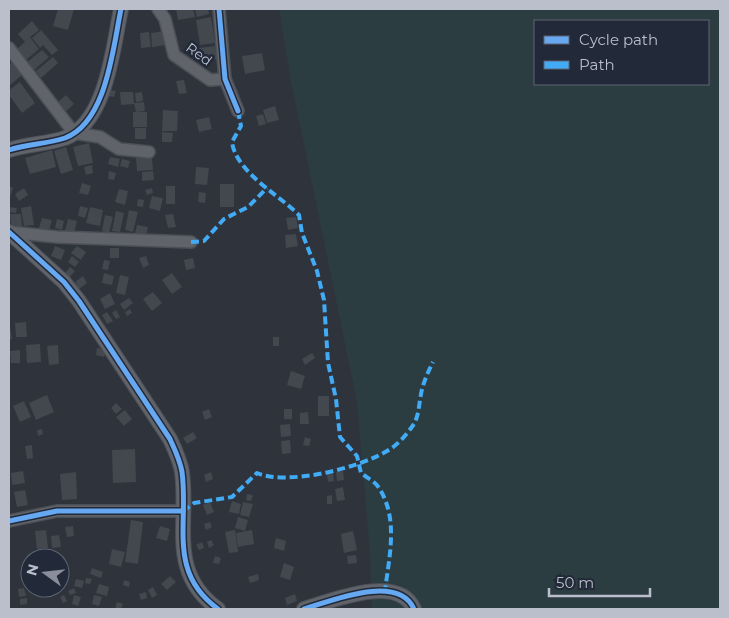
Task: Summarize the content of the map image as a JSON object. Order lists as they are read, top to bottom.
{
  "streets": {
    "street": ["Red"]
  },
  "legend": ["Cycle path", "Path"],
  "scale_bar": "50 m",
  "north": "left"
}
